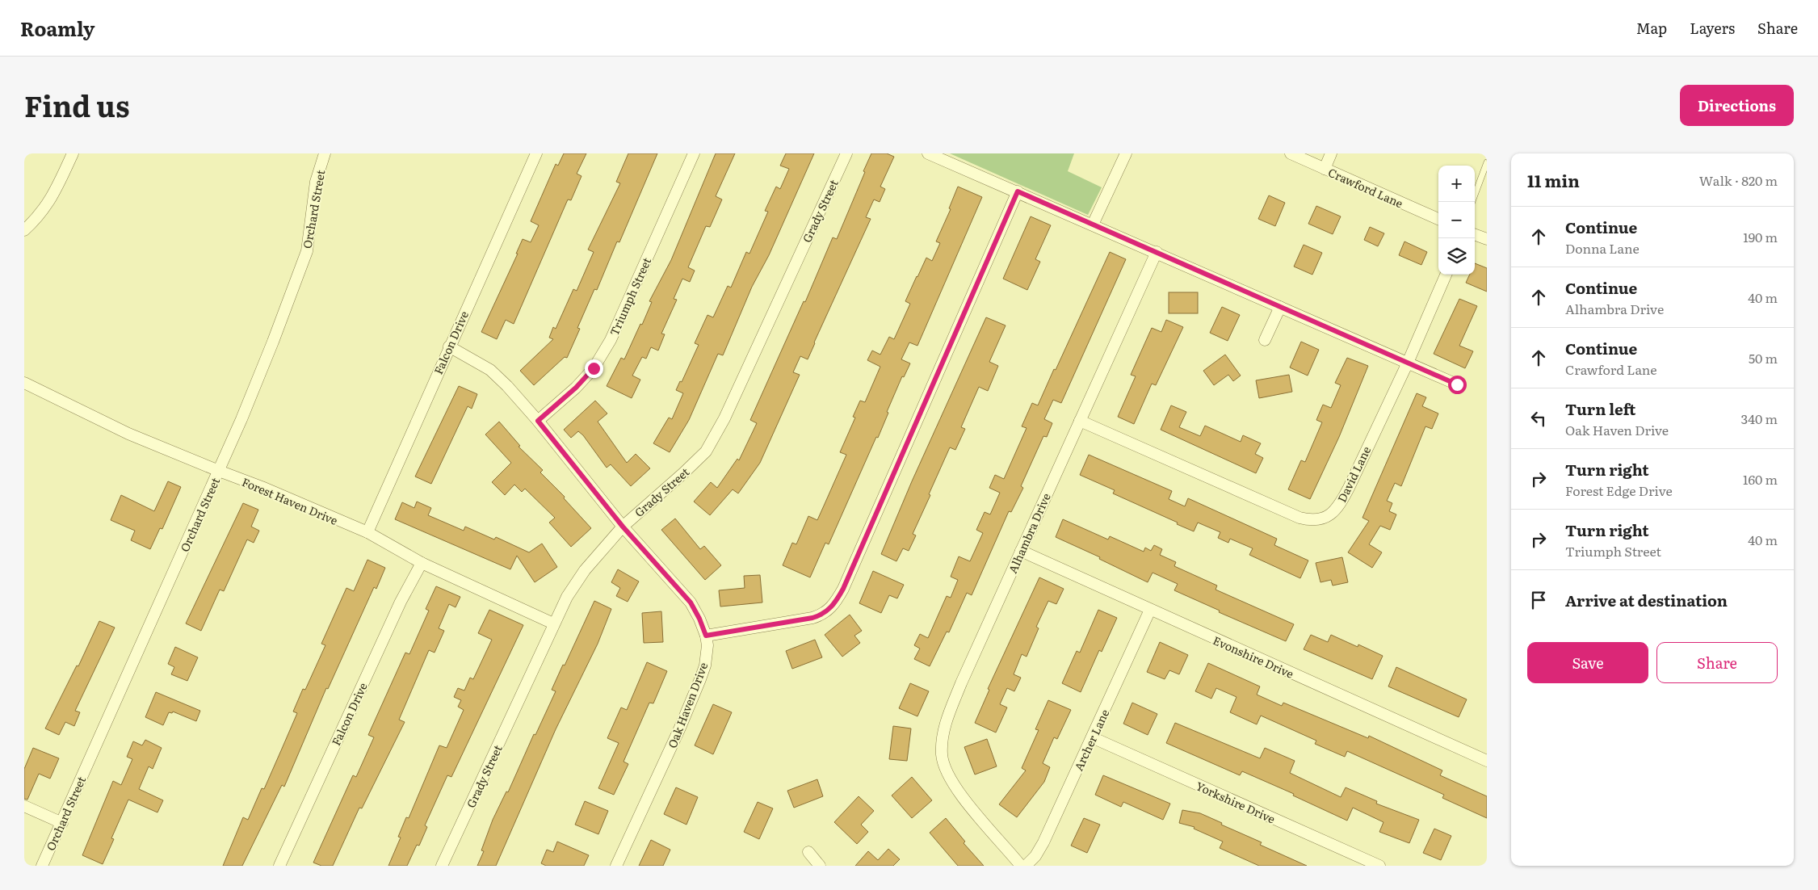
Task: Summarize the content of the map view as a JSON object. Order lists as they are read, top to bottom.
{
  "streets": {
    "street": [
      "Crawford Lane",
      "Orchard Street",
      "Grady Street",
      "Triumph Street",
      "Falcon Drive",
      "David Lane",
      "Forest Haven Drive",
      "Alhambra Drive",
      "Evonshire Drive",
      "Oak Haven Drive",
      "Archer Lane",
      "Yorkshire Drive"
    ]
  },
  "crossings": [
    ["Orchard Street", "Forest Haven Drive"],
    ["Grady Street", "Forest Haven Drive"],
    ["Falcon Drive", "Forest Haven Drive"],
    ["David Lane", "Alhambra Drive"],
    ["Alhambra Drive", "Evonshire Drive"],
    ["Evonshire Drive", "Archer Lane"],
    ["Archer Lane", "Yorkshire Drive"]
  ],
  "page": {
    "header": "Roamly",
    "nav": ["Map", "Layers", "Share"],
    "title": "Find us",
    "buttons": [
      "Directions",
      ["Save", "Share"]
    ],
    "heading": ["11 min", "Walk · 820 m"],
    "map_buttons": ["+", "−"],
    "list": [
      ["Continue", "Donna Lane", "190 m"],
      ["Continue", "Alhambra Drive", "40 m"],
      ["Continue", "Crawford Lane", "50 m"],
      ["Turn left", "Oak Haven Drive", "340 m"],
      ["Turn right", "Forest Edge Drive", "160 m"],
      ["Turn right", "Triumph Street", "40 m"],
      "Arrive at destination"
    ]
  }
}
